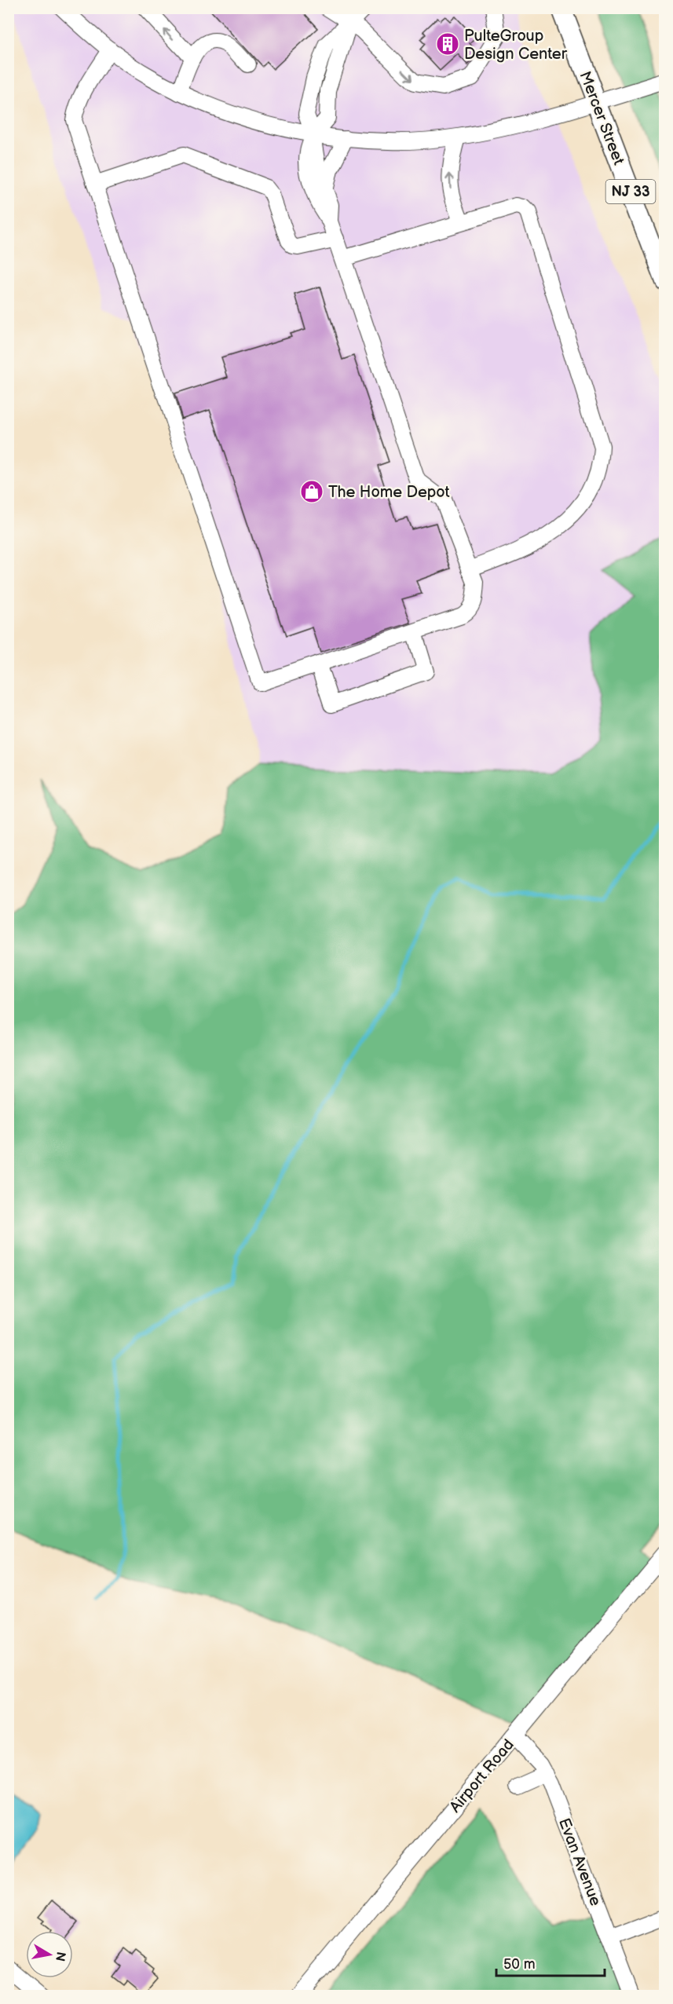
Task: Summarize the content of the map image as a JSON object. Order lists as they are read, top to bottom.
{
  "streets": {
    "main road": ["Mercer Street", "NJ 33"],
    "street": ["Airport Road", "Evan Avenue"]
  },
  "crossings": [
    ["Airport Road", "Evan Avenue"]
  ],
  "places": {
    "building": ["PulteGroup Design Center"],
    "shop": ["The Home Depot"]
  },
  "scale_bar": "50 m",
  "north": "right"
}
